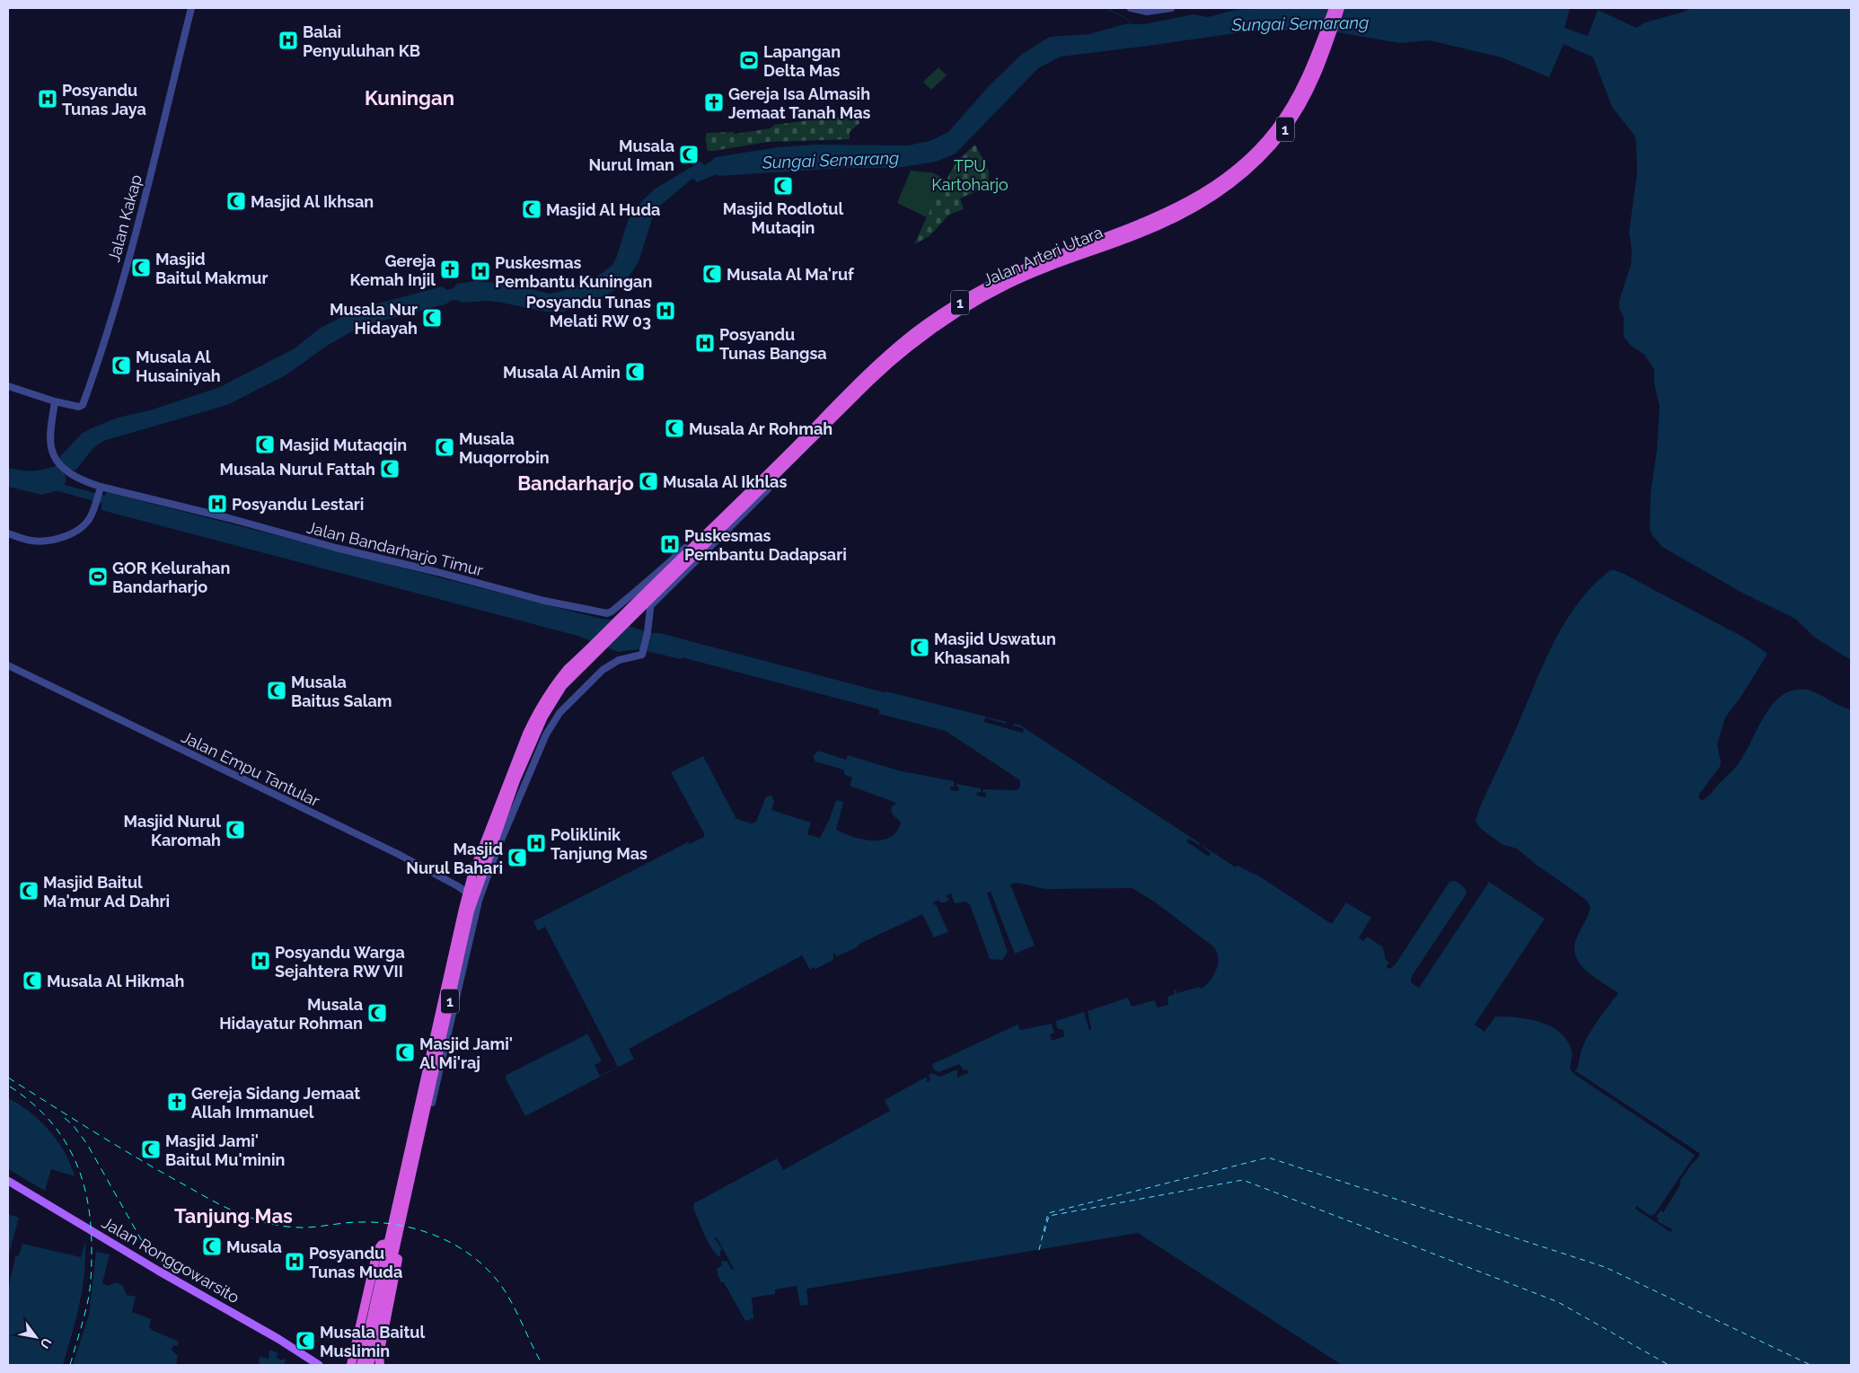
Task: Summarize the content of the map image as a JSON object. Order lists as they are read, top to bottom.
{
  "streets": {
    "highway": ["1", "Jalan Arteri Utara"],
    "main road": ["Jalan Ronggowarsito"],
    "street": ["Jalan Kakap", "Jalan Bandarharjo Timur", "Jalan Empu Tantular"]
  },
  "crossings": [
    ["1", "Jalan Arteri Utara"],
    ["Jalan Kakap", "Jalan Bandarharjo Timur"],
    ["Jalan Arteri Utara", "Jalan Bandarharjo Timur"]
  ],
  "districts": ["Kuningan", "Bandarharjo", "Tanjung Mas"],
  "water": ["Sungai Semarang"],
  "parks": ["TPU Kartoharjo"],
  "places": {
    "hospital": [
      "Balai Penyuluhan KB",
      "Posyandu Tunas Jaya",
      "Puskesmas Pembantu Kuningan",
      "Posyandu Tunas Melati RW 03",
      "Posyandu Tunas Bangsa",
      "Posyandu Lestari",
      "Puskesmas Pembantu Dadapsari",
      "Poliklinik Tanjung Mas",
      "Posyandu Warga Sejahtera RW VII",
      "Posyandu Tunas Muda"
    ],
    "sports": ["Lapangan Delta Mas", "GOR Kelurahan Bandarharjo"],
    "church": ["Gereja Isa Almasih Jemaat Tanah Mas", "Gereja Kemah Injil", "Gereja Sidang Jemaat Allah Immanuel"],
    "mosque": [
      "Musala Nurul Iman",
      "Masjid Rodlotul Mutaqin",
      "Masjid Al Ikhsan",
      "Masjid Al Huda",
      "Masjid Baitul Makmur",
      "Musala Al Ma'ruf",
      "Musala Nur Hidayah",
      "Musala Al Husainiyah",
      "Musala Al Amin",
      "Musala Ar Rohmah",
      "Masjid Mutaqqin",
      "Musala Muqorrobin",
      "Musala Nurul Fattah",
      "Musala Al Ikhlas",
      "Masjid Uswatun Khasanah",
      "Musala Baitus Salam",
      "Masjid Nurul Karomah",
      "Masjid Nurul Bahari",
      "Masjid Baitul Ma'mur Ad Dahri",
      "Musala Al Hikmah",
      "Musala Hidayatur Rohman",
      "Masjid Jami' Al Mi'raj",
      "Masjid Jami' Baitul Mu'minin",
      "Musala",
      "Musala Baitul Muslimin"
    ]
  },
  "north": "bottom right"
}
